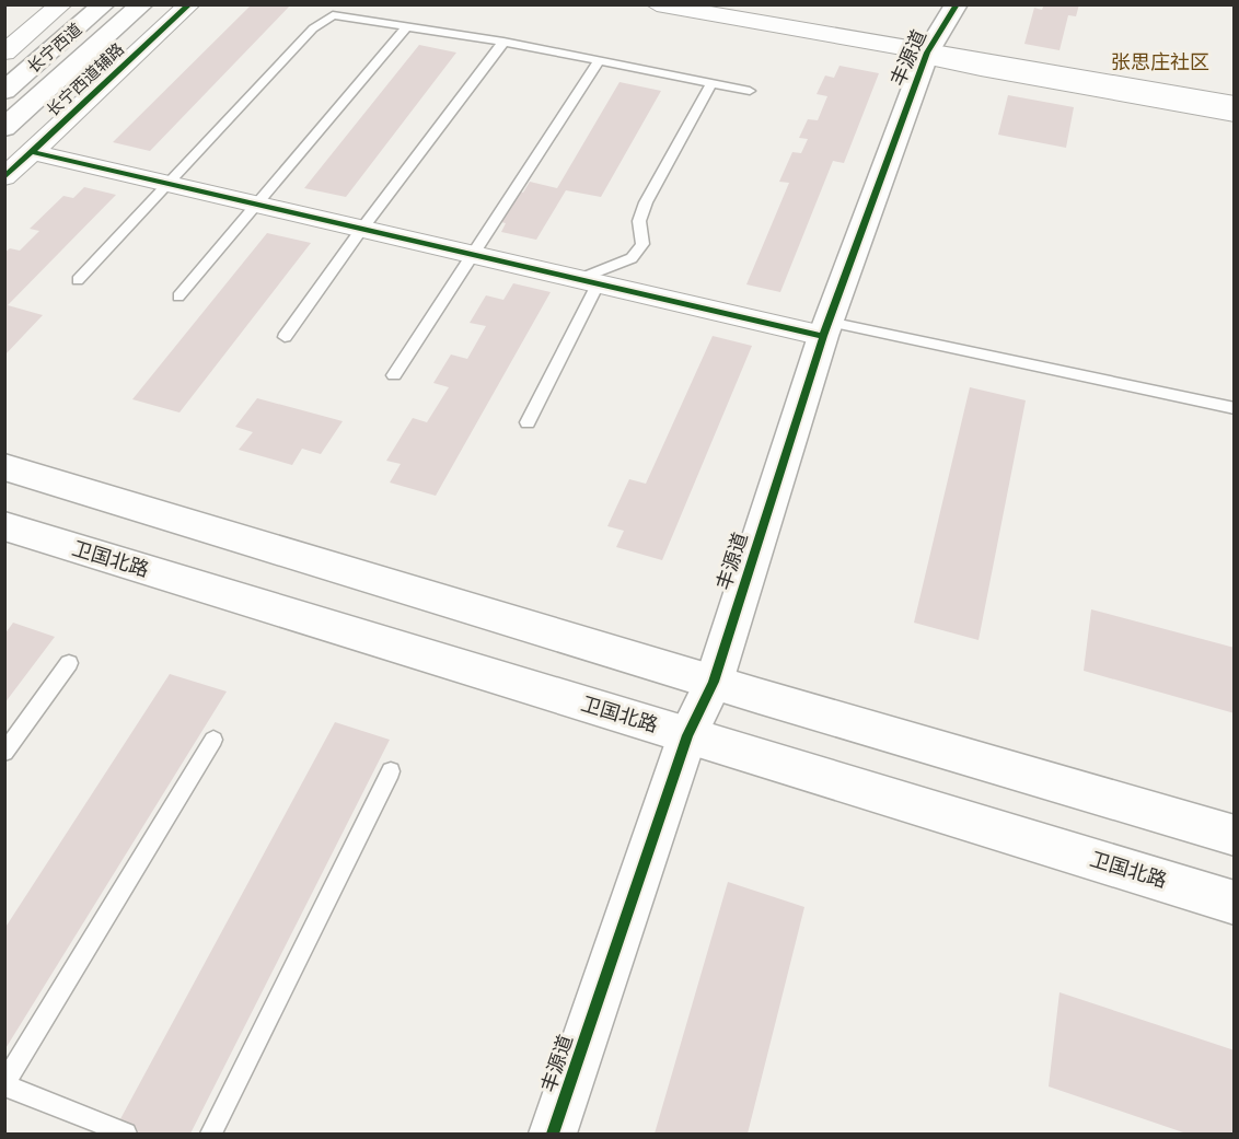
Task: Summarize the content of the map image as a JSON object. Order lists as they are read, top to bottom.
{
  "streets": {
    "main road": ["长宁西道", "丰源道", "卫国北路"],
    "street": ["长宁西道辅路"]
  },
  "crossings": [
    ["丰源道", "卫国北路"]
  ],
  "districts": ["张思庄社区"]
}
